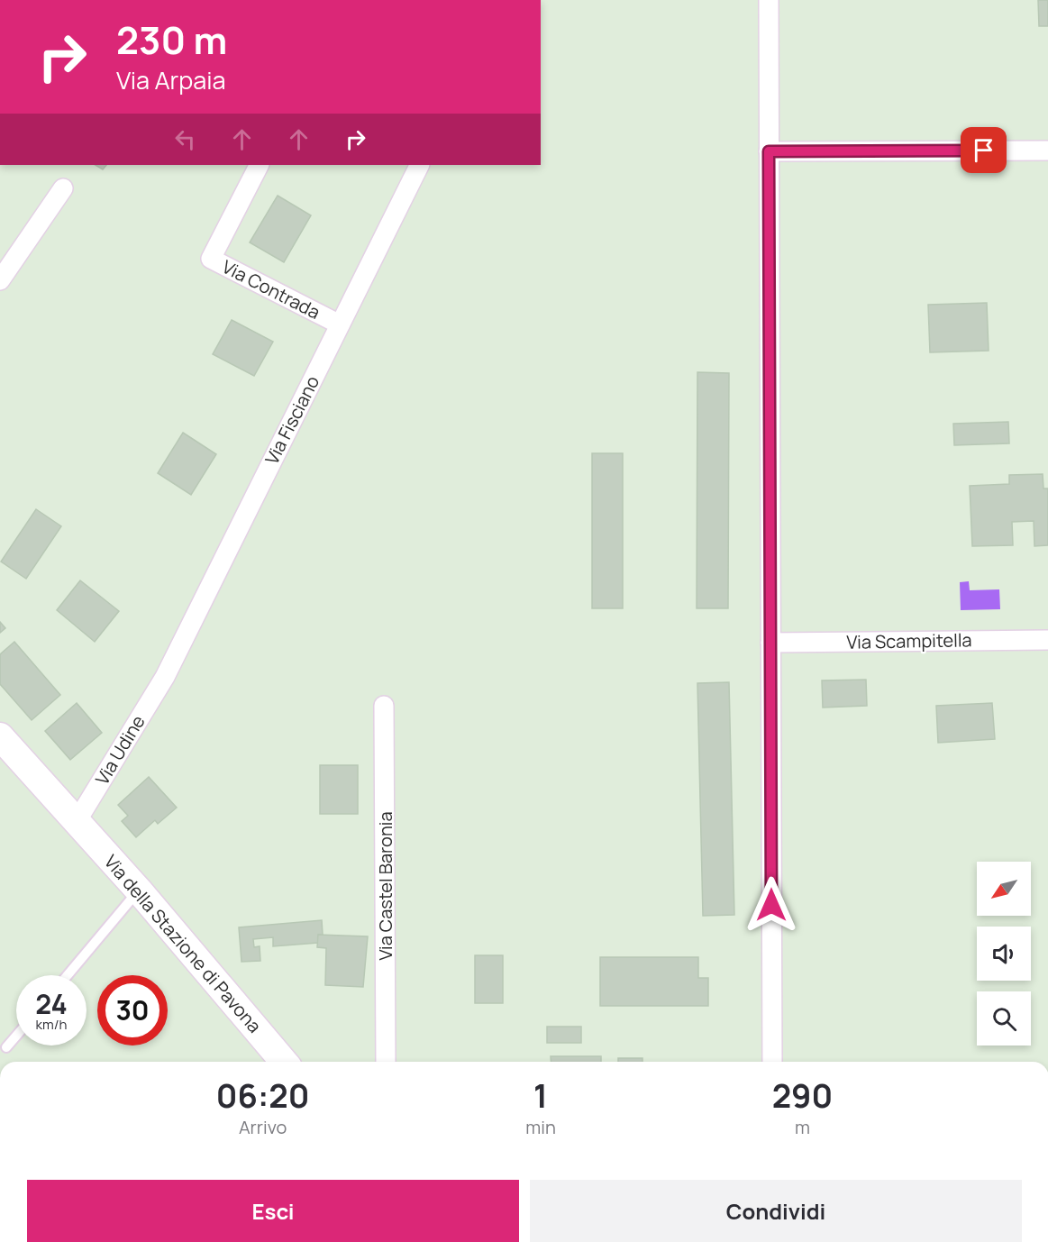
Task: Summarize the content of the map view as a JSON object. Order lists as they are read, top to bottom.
{
  "streets": {
    "main road": ["Via della Stazione di Pavona"],
    "street": [
      "Via Contrada",
      "Via Fisciano",
      "Via Scampitella",
      "Via Udine",
      "Via Castel Baronia"
    ]
  },
  "crossings": [
    ["Via Contrada", "Via Fisciano"],
    ["Via Fisciano", "Via Udine"],
    ["Via Udine", "Via della Stazione di Pavona"]
  ],
  "north": "bottom left",
  "page": {
    "turn": ["230 m", "Via Arpaia"],
    "speed": "24 km/h",
    "limit": "30",
    "eta": [
      "06:20",
      "Arrivo",
      "1",
      "min",
      "290",
      "m"
    ],
    "buttons": ["Esci", "Condividi"]
  }
}
